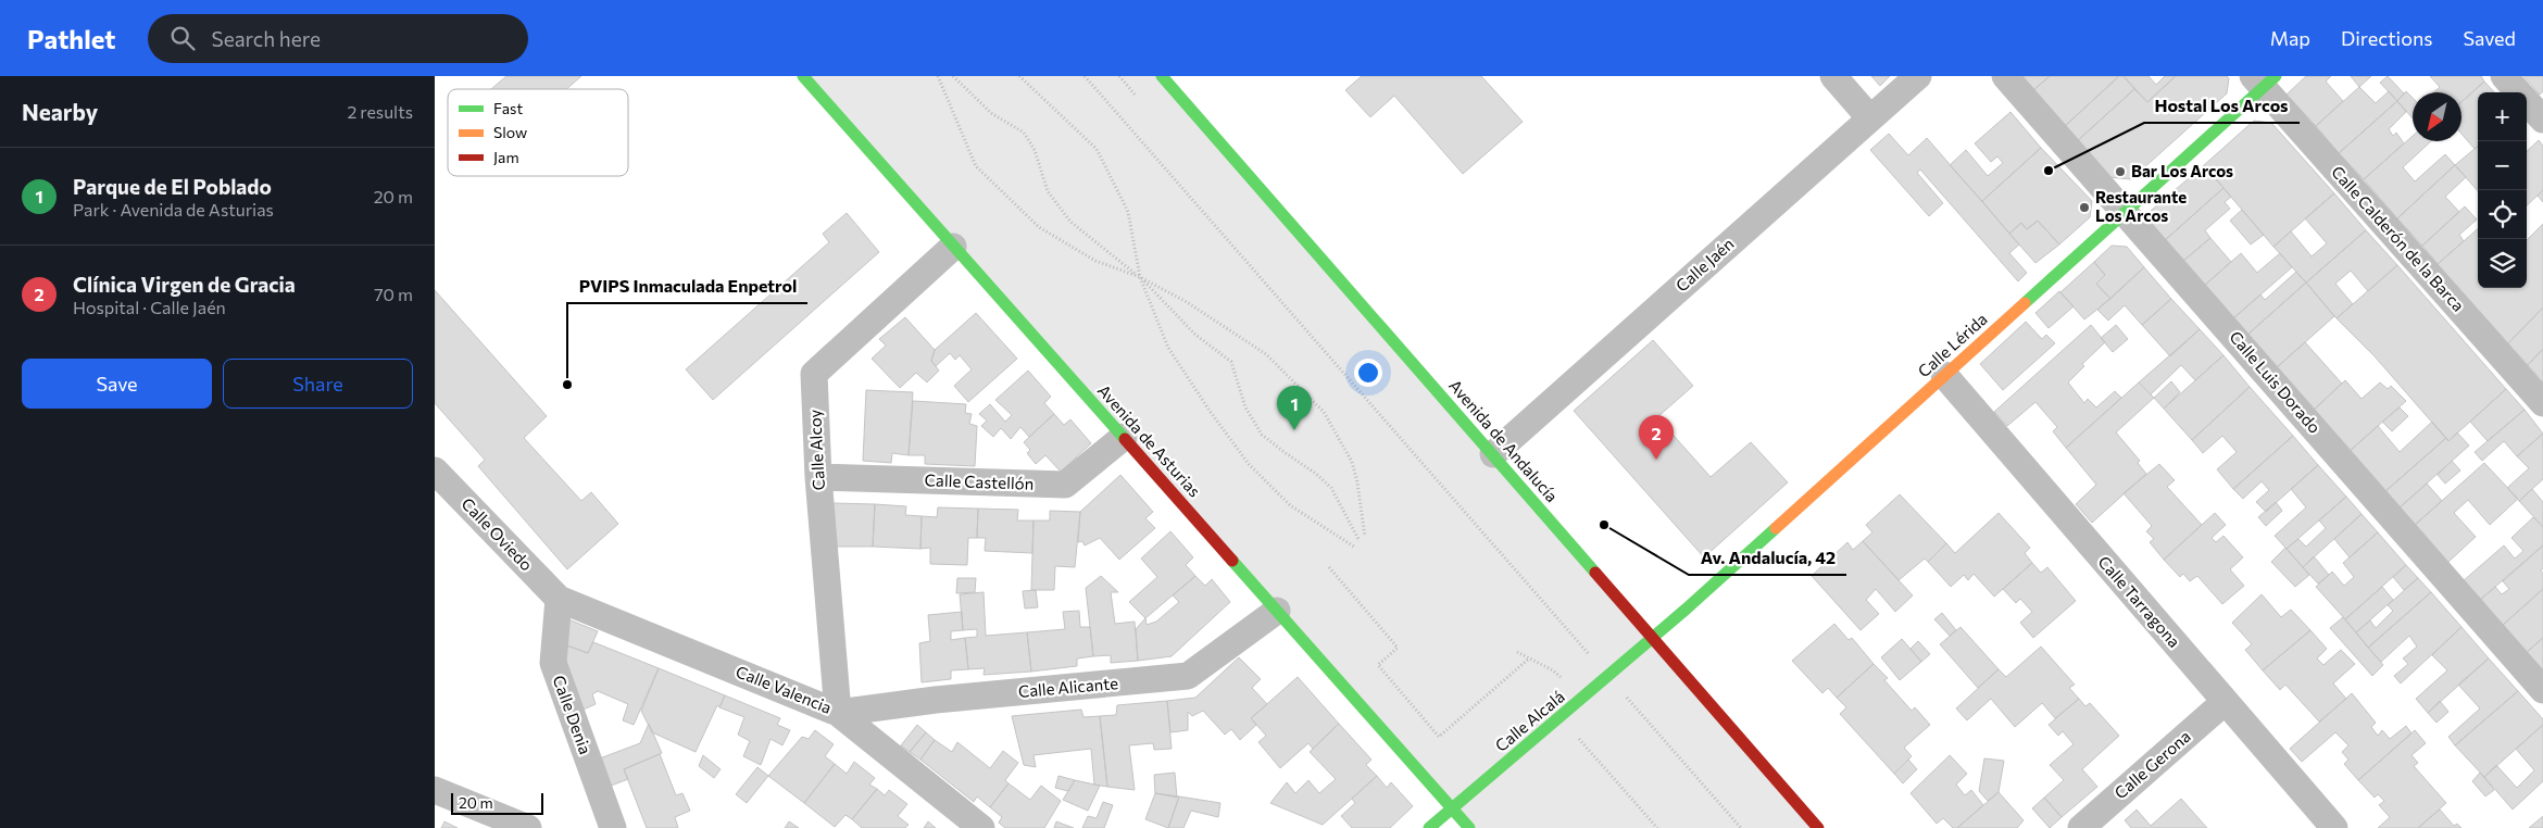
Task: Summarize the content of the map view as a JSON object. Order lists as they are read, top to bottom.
{
  "streets": {
    "street": [
      "Calle Calderón de la Barca",
      "Calle Jaén",
      "Calle Lérida",
      "Calle Luis Dorado",
      "Avenida de Asturias",
      "Avenida de Andalucía",
      "Calle Alcoy",
      "Calle Castellón",
      "Calle Oviedo",
      "Calle Tarragona",
      "Calle Alicante",
      "Calle Valencia",
      "Calle Denia",
      "Calle Alcalá",
      "Calle Gerona"
    ]
  },
  "crossings": [
    ["Calle Calderón de la Barca", "Calle Lérida"],
    ["Calle Jaén", "Avenida de Andalucía"],
    ["Calle Lérida", "Calle Luis Dorado"],
    ["Calle Lérida", "Avenida de Andalucía"],
    ["Calle Lérida", "Calle Tarragona"],
    ["Calle Lérida", "Calle Alcalá"],
    ["Avenida de Asturias", "Calle Alcoy"],
    ["Avenida de Asturias", "Calle Castellón"],
    ["Avenida de Asturias", "Calle Alicante"],
    ["Avenida de Asturias", "Calle Alcalá"],
    ["Avenida de Andalucía", "Calle Alcalá"],
    ["Calle Alcoy", "Calle Castellón"],
    ["Calle Alcoy", "Calle Alicante"],
    ["Calle Alcoy", "Calle Valencia"],
    ["Calle Oviedo", "Calle Valencia"],
    ["Calle Oviedo", "Calle Denia"],
    ["Calle Tarragona", "Calle Gerona"],
    ["Calle Alicante", "Calle Valencia"],
    ["Calle Valencia", "Calle Denia"]
  ],
  "places": [
    "Hostal Los Arcos",
    "Bar Los Arcos",
    "Restaurante Los Arcos",
    "PVIPS Inmaculada Enpetrol",
    "Av. Andalucía, 42"
  ],
  "legend": ["Fast", "Slow", "Jam"],
  "scale_bar": "20 m",
  "north": "bottom left",
  "page": {
    "header": "Pathlet",
    "search": "Search here",
    "nav": ["Map", "Directions", "Saved"],
    "heading": ["Nearby", "2 results"],
    "map_buttons": ["+", "−"],
    "list": [
      {
        "mark": "1",
        "name": "Parque de El Poblado",
        "note": "Park · Avenida de Asturias",
        "value": "20 m"
      },
      {
        "mark": "2",
        "name": "Clínica Virgen de Gracia",
        "note": "Hospital · Calle Jaén",
        "value": "70 m"
      }
    ],
    "buttons": ["Save", "Share"],
    "pins": ["1", "2"],
    "scale": "20 m"
  }
}
